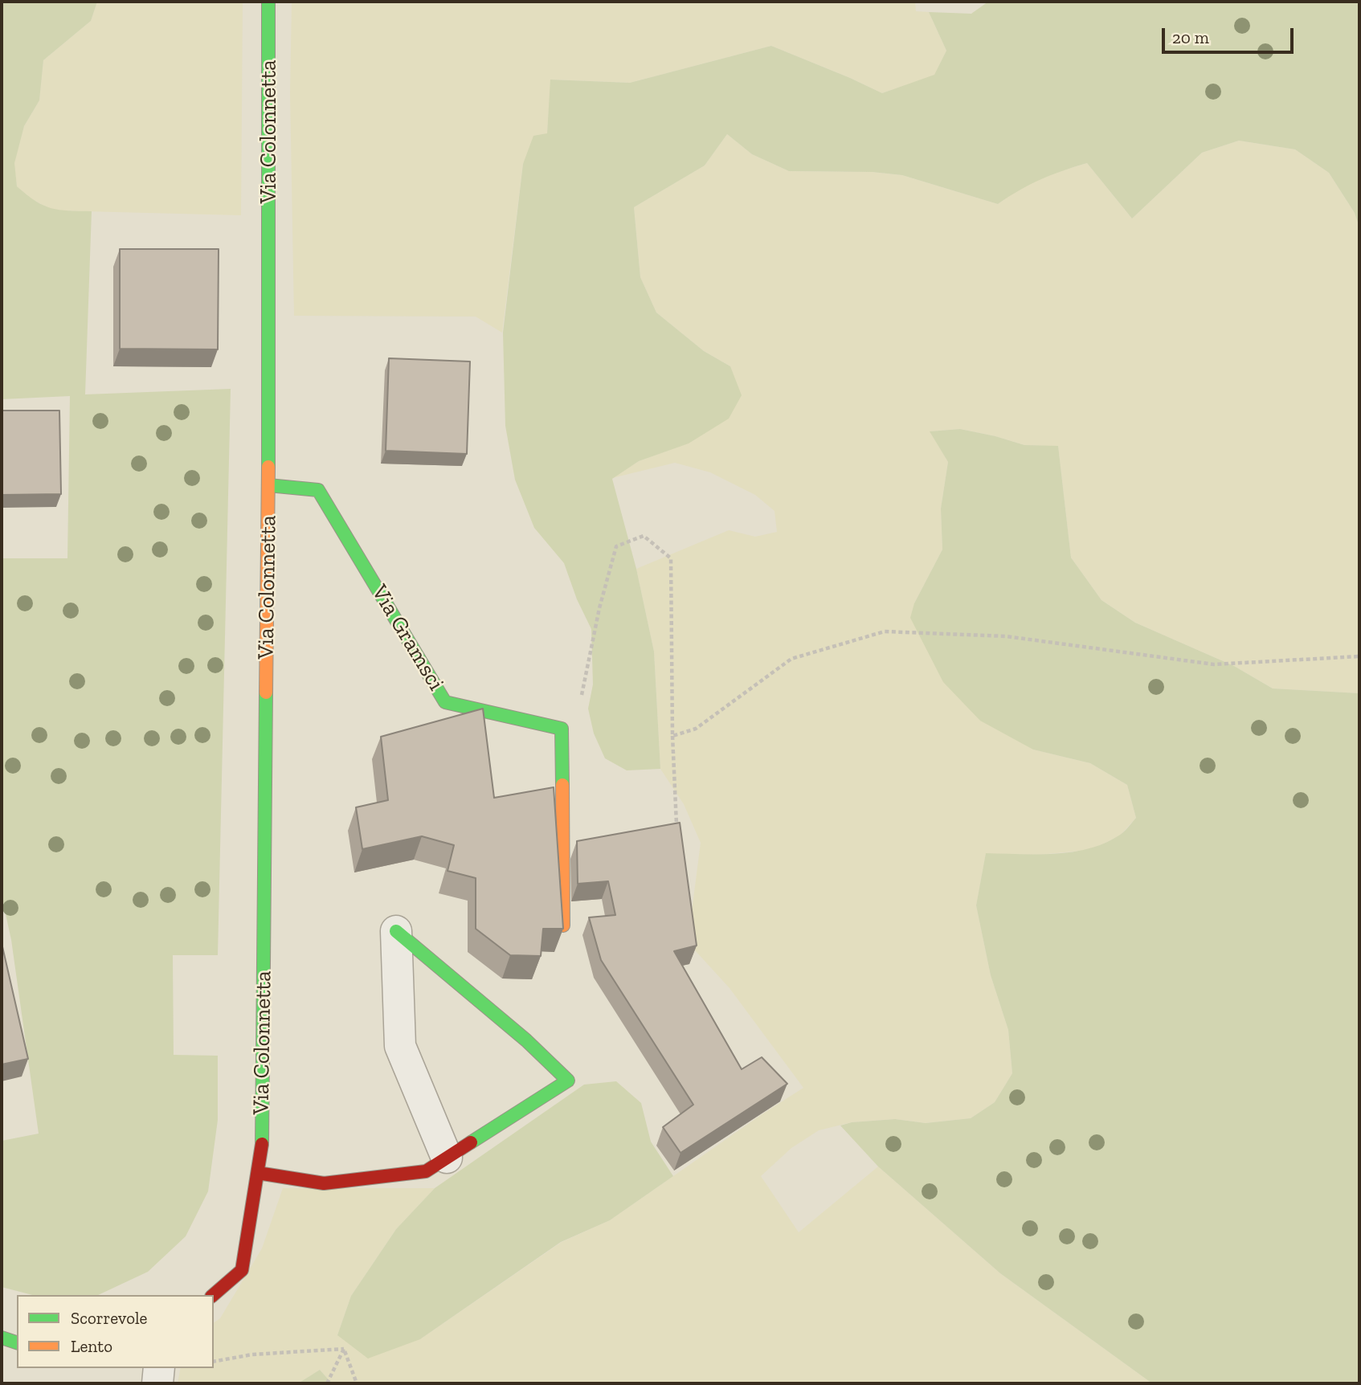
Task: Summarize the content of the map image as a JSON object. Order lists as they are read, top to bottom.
{
  "streets": {
    "main road": ["Via Colonnetta", "Via Gramsci"]
  },
  "crossings": [
    ["Via Colonnetta", "Via Gramsci"]
  ],
  "legend": ["Scorrevole", "Lento"],
  "scale_bar": "20 m"
}
